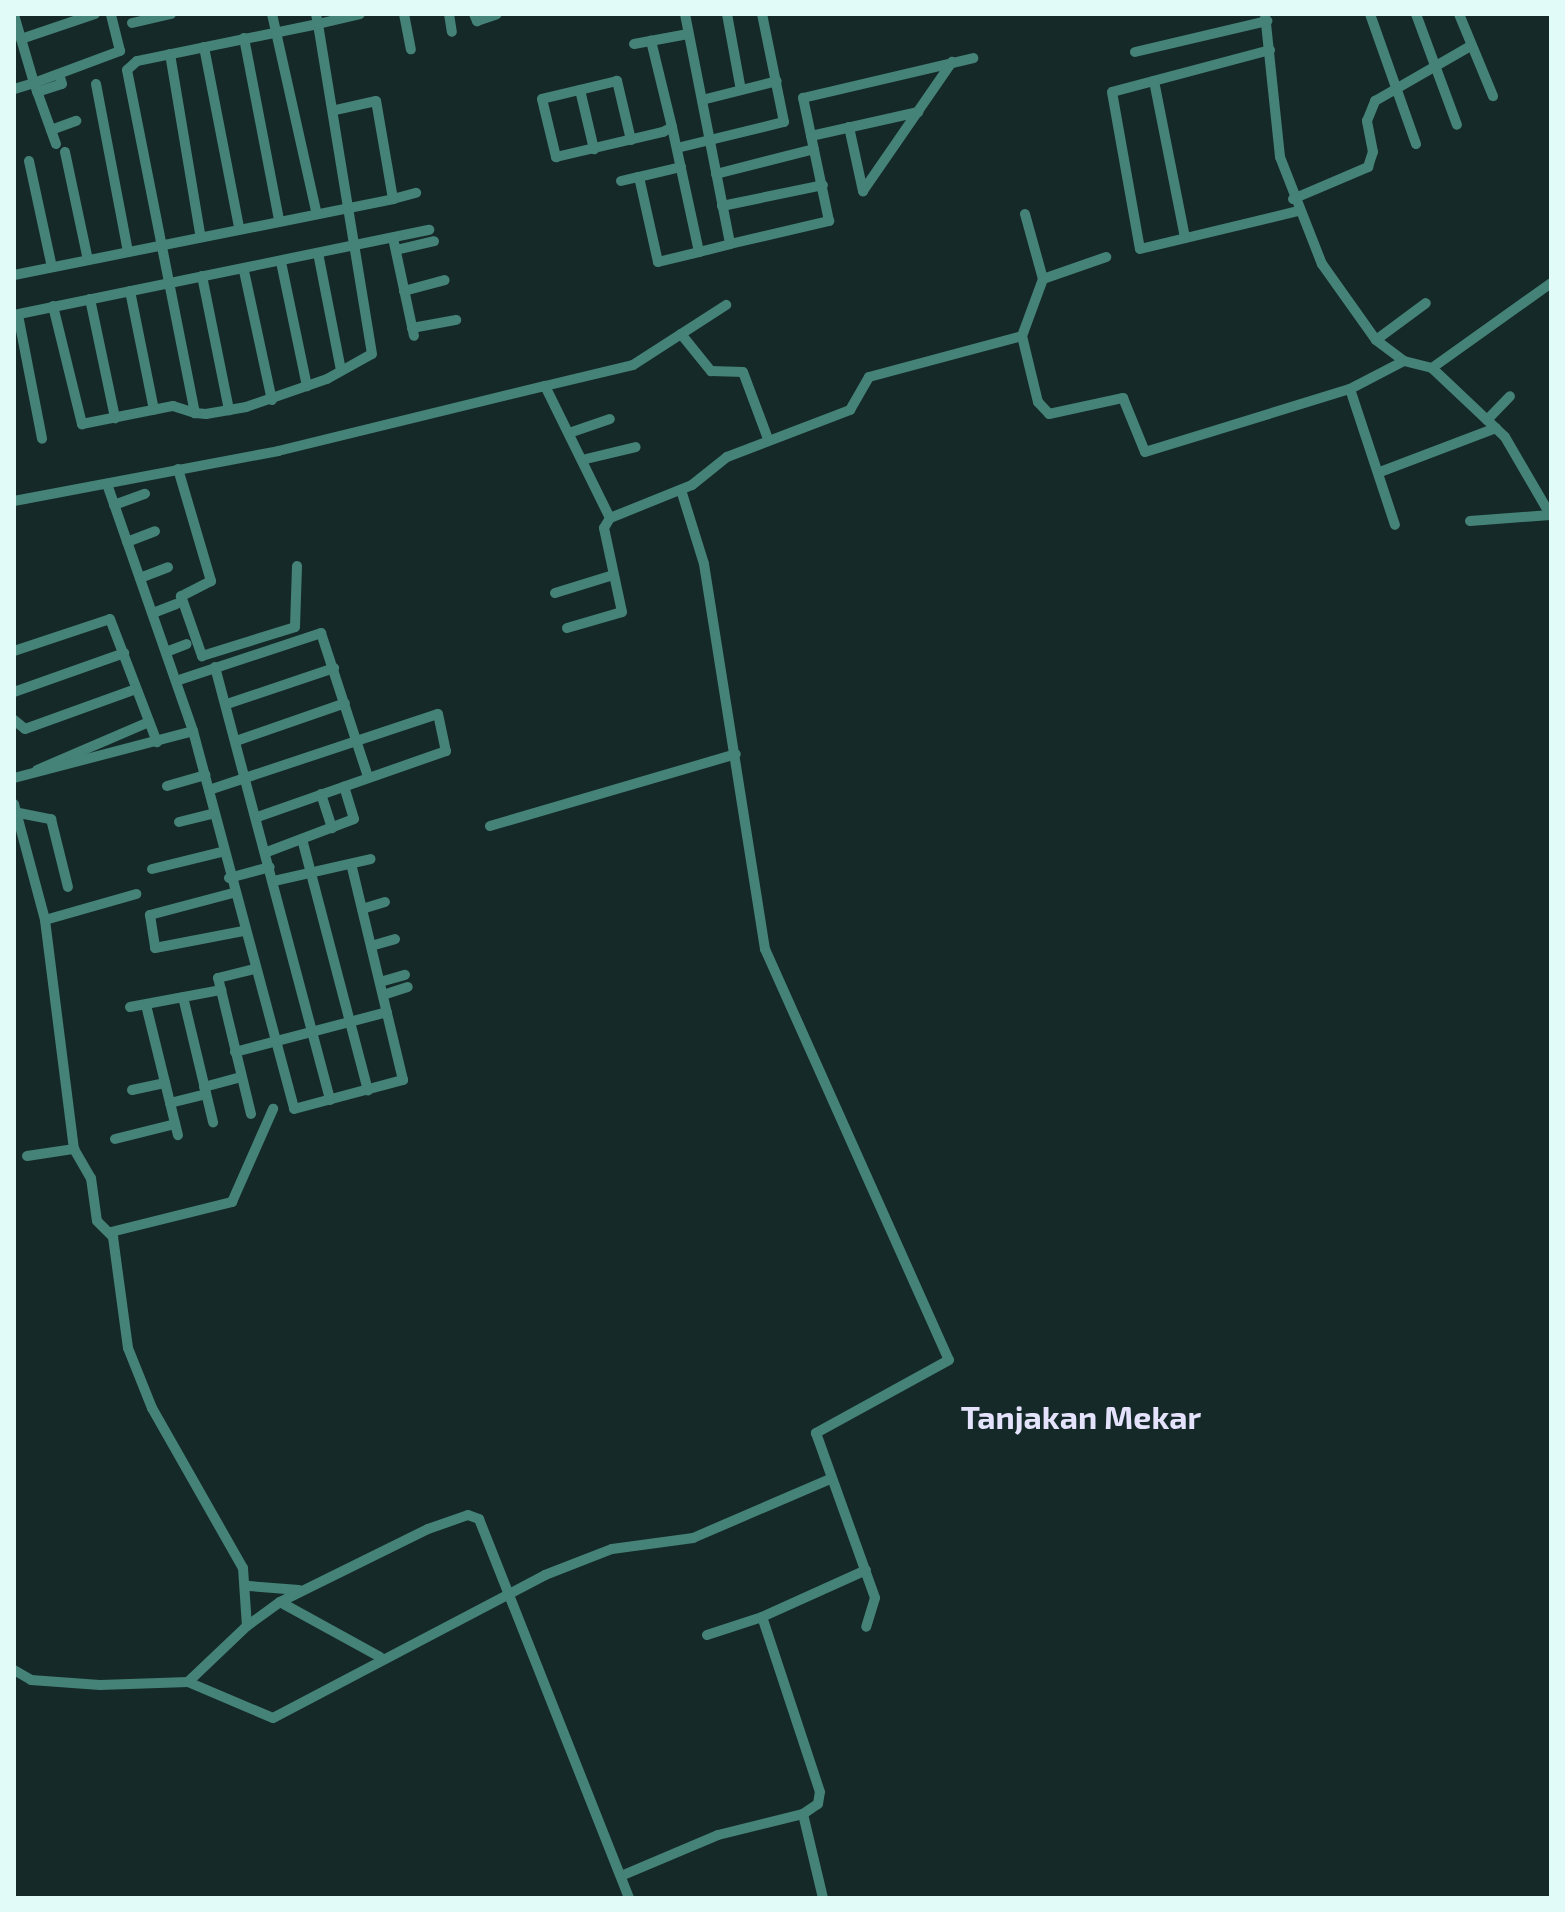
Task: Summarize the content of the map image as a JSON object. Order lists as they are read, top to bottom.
{
  "districts": ["Tanjakan Mekar"]
}
